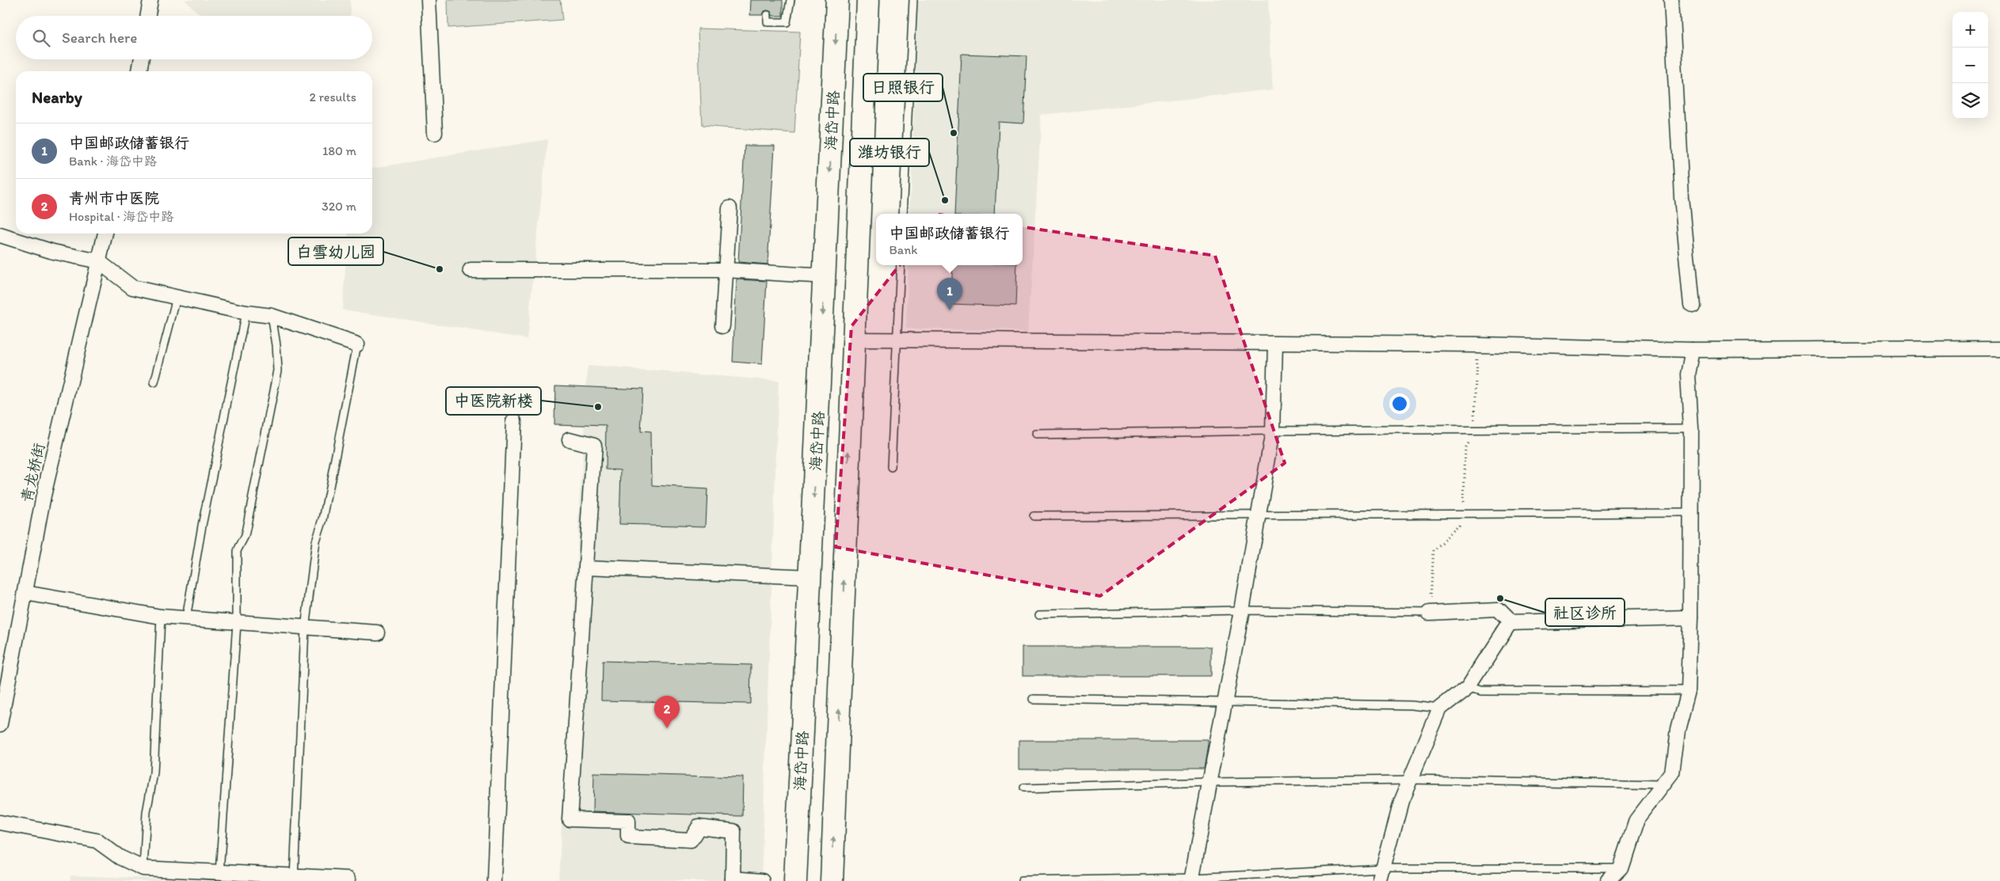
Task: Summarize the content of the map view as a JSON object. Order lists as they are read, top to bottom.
{
  "streets": {
    "main road": ["海岱中路"],
    "street": ["青龙桥街"]
  },
  "places": [
    "日照银行",
    "潍坊银行",
    "白雪幼儿园",
    "中医院新楼",
    "社区诊所"
  ],
  "page": {
    "map_buttons": ["+", "−"],
    "search": "Search here",
    "heading": ["Nearby", "2 results"],
    "list": [
      {
        "mark": "1",
        "name": "中国邮政储蓄银行",
        "note": "Bank · 海岱中路",
        "value": "180 m"
      },
      {
        "mark": "2",
        "name": "青州市中医院",
        "note": "Hospital · 海岱中路",
        "value": "320 m"
      }
    ],
    "popup": ["中国邮政储蓄银行", "Bank"],
    "pins": ["1", "2"]
  }
}
